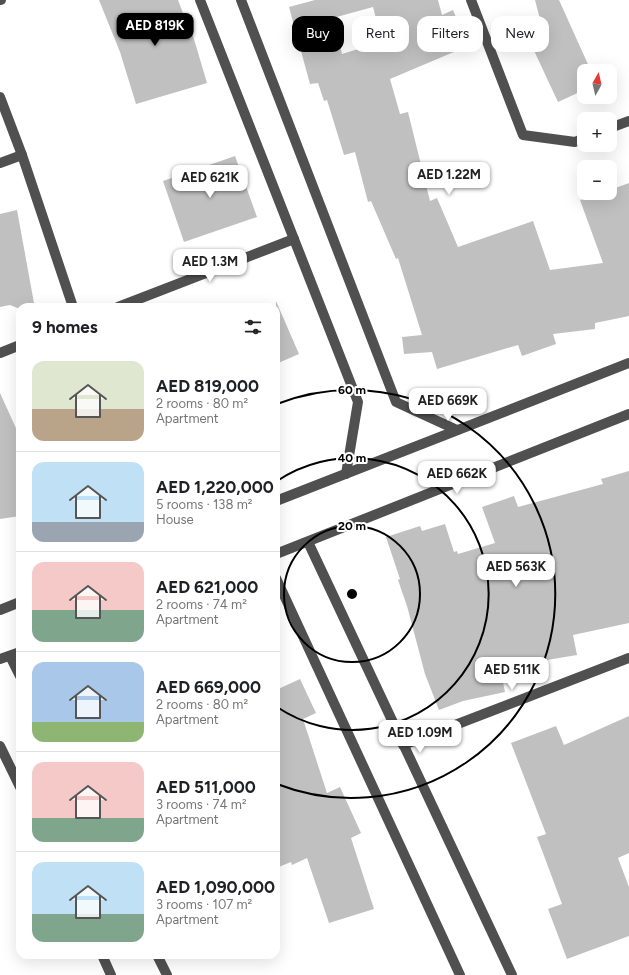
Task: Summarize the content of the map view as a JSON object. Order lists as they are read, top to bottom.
{
  "north": "top",
  "page": {
    "price": [
      "AED 819K",
      "AED 1.22M",
      "AED 621K",
      "AED 1.3M",
      "AED 669K",
      "AED 662K",
      "AED 563K",
      "AED 511K",
      "AED 1.09M"
    ],
    "chip": [
      "Buy",
      "Rent",
      "Filters",
      "New"
    ],
    "map_buttons": ["+", "−"],
    "heading": "9 homes",
    "list": [
      {
        "name": "AED 819,000",
        "note": "2 rooms · 80 m² · Apartment"
      },
      {
        "name": "AED 1,220,000",
        "note": "5 rooms · 138 m² · House"
      },
      {
        "name": "AED 621,000",
        "note": "2 rooms · 74 m² · Apartment"
      },
      {
        "name": "AED 669,000",
        "note": "2 rooms · 80 m² · Apartment"
      },
      {
        "name": "AED 511,000",
        "note": "3 rooms · 74 m² · Apartment"
      },
      {
        "name": "AED 1,090,000",
        "note": "3 rooms · 107 m² · Apartment"
      }
    ]
  },
  "rings": ["60 m", "40 m", "20 m"]
}
